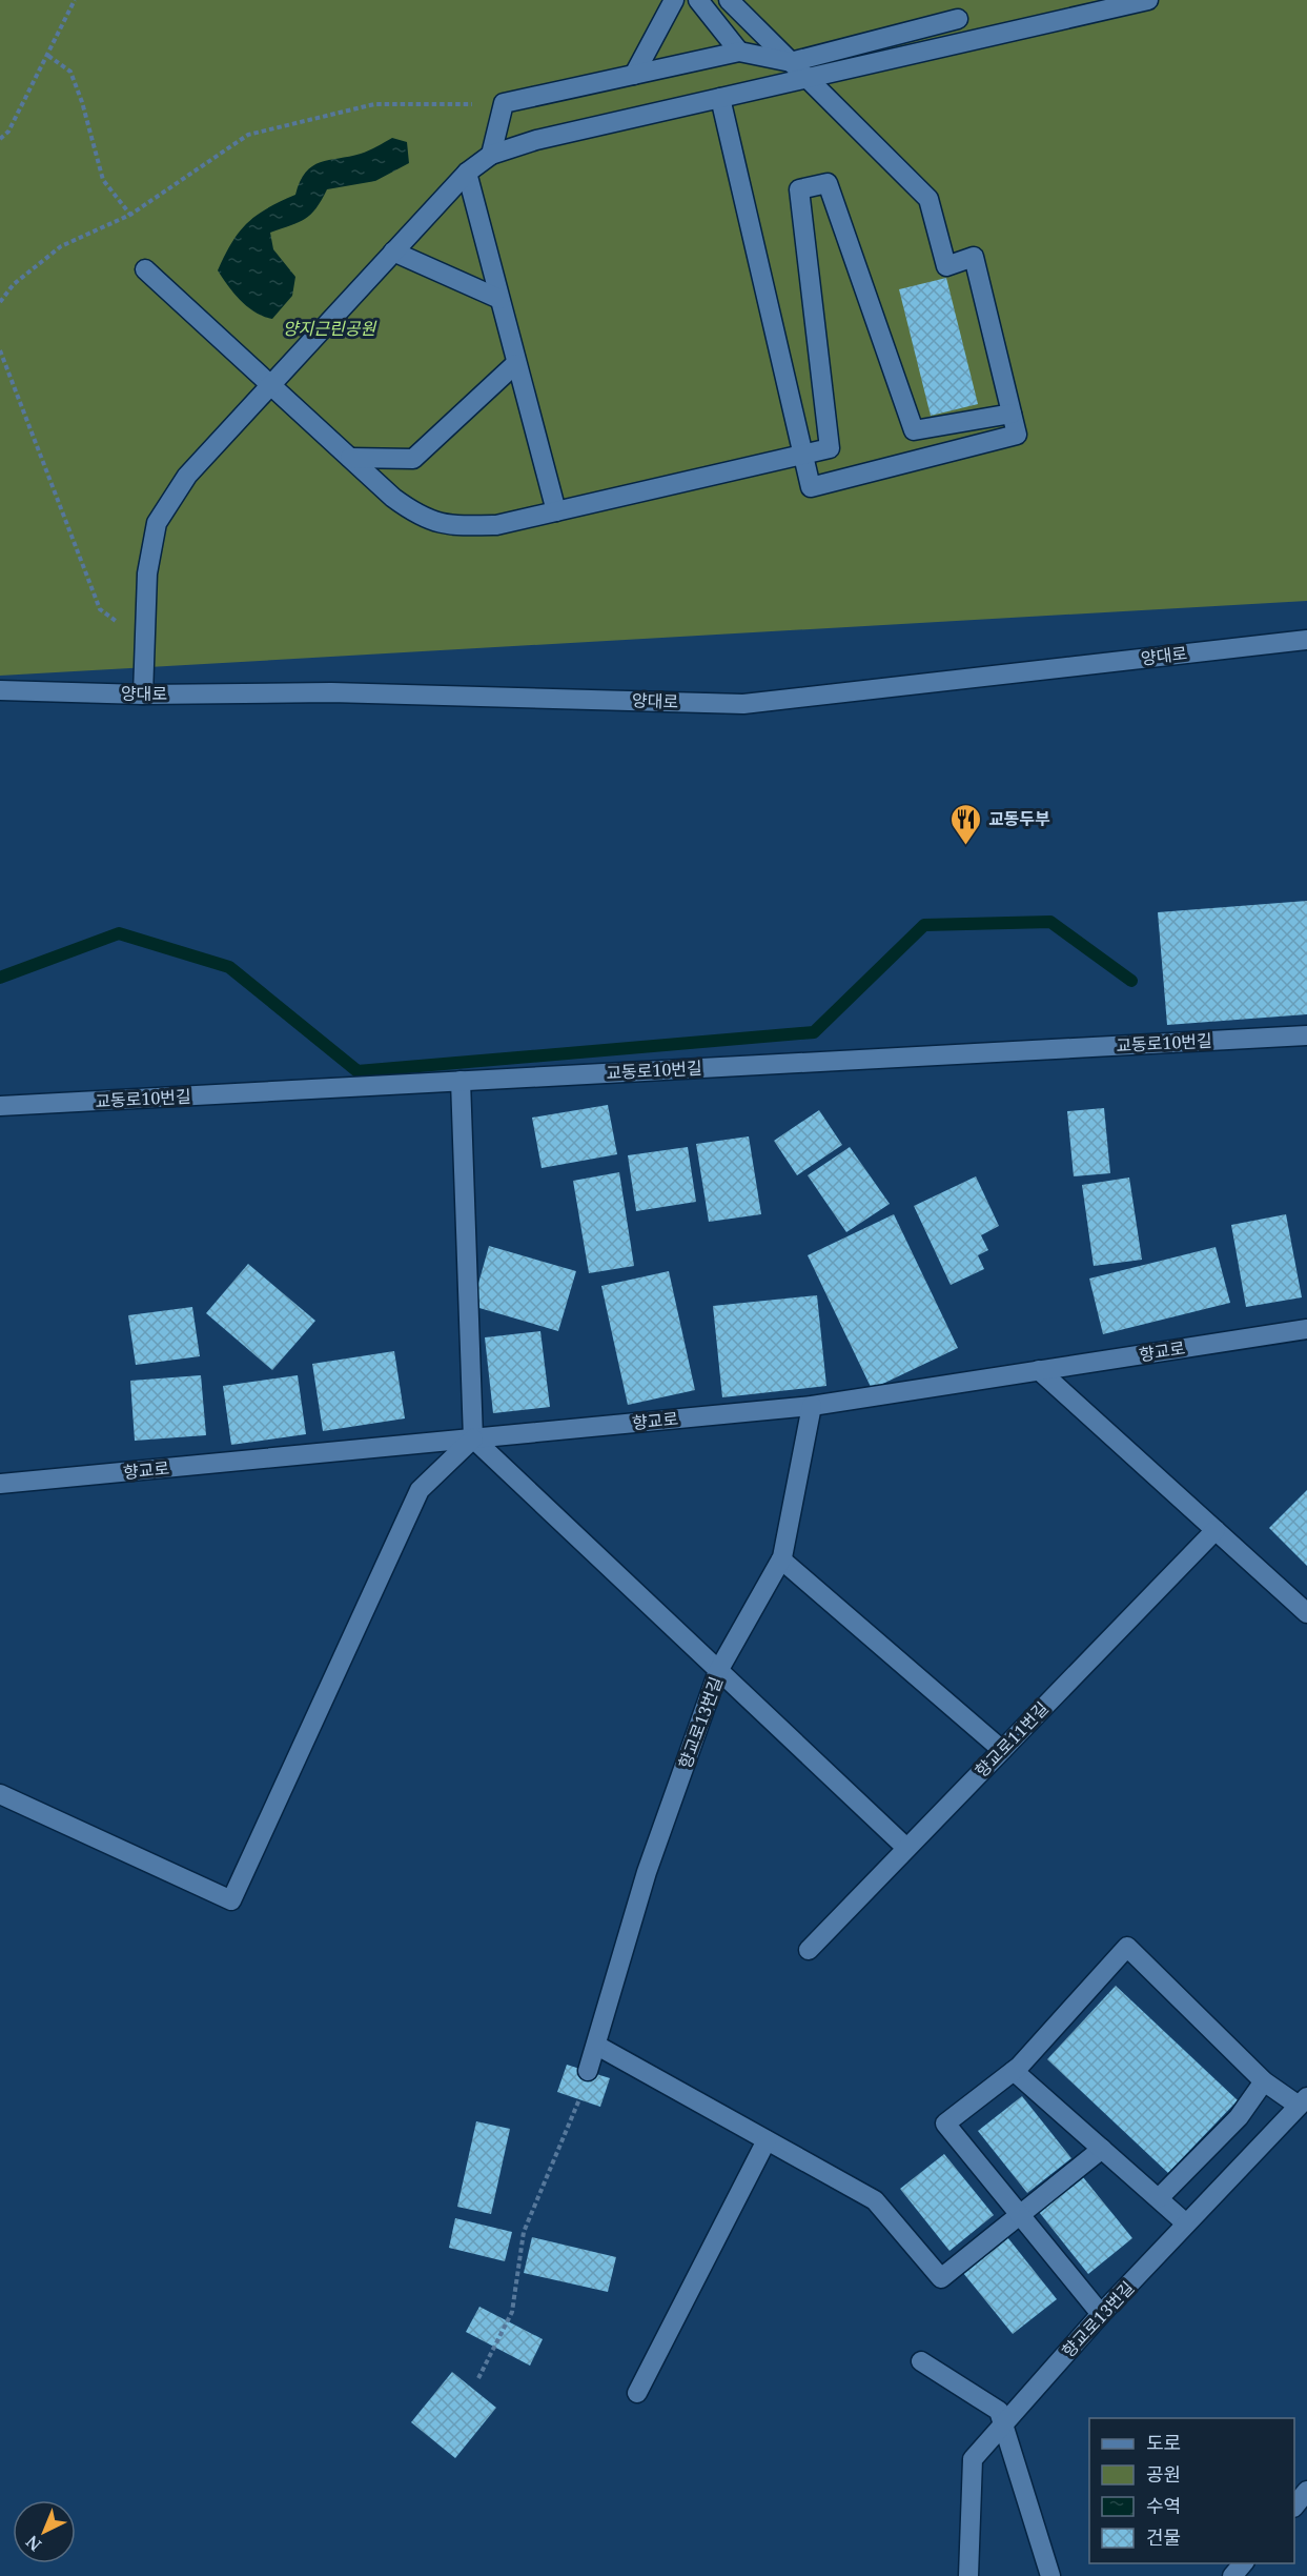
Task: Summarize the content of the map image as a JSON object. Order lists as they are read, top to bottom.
{
  "streets": {
    "street": [
      "양대로",
      "교동로10번길",
      "향교로",
      "향교로13번길",
      "향교로11번길"
    ]
  },
  "crossings": [
    ["향교로", "향교로13번길"]
  ],
  "parks": ["양지근린공원"],
  "places": {
    "restaurant": ["교동두부"]
  },
  "legend": [
    "도로",
    "공원",
    "수역",
    "건물"
  ],
  "north": "bottom left"
}
